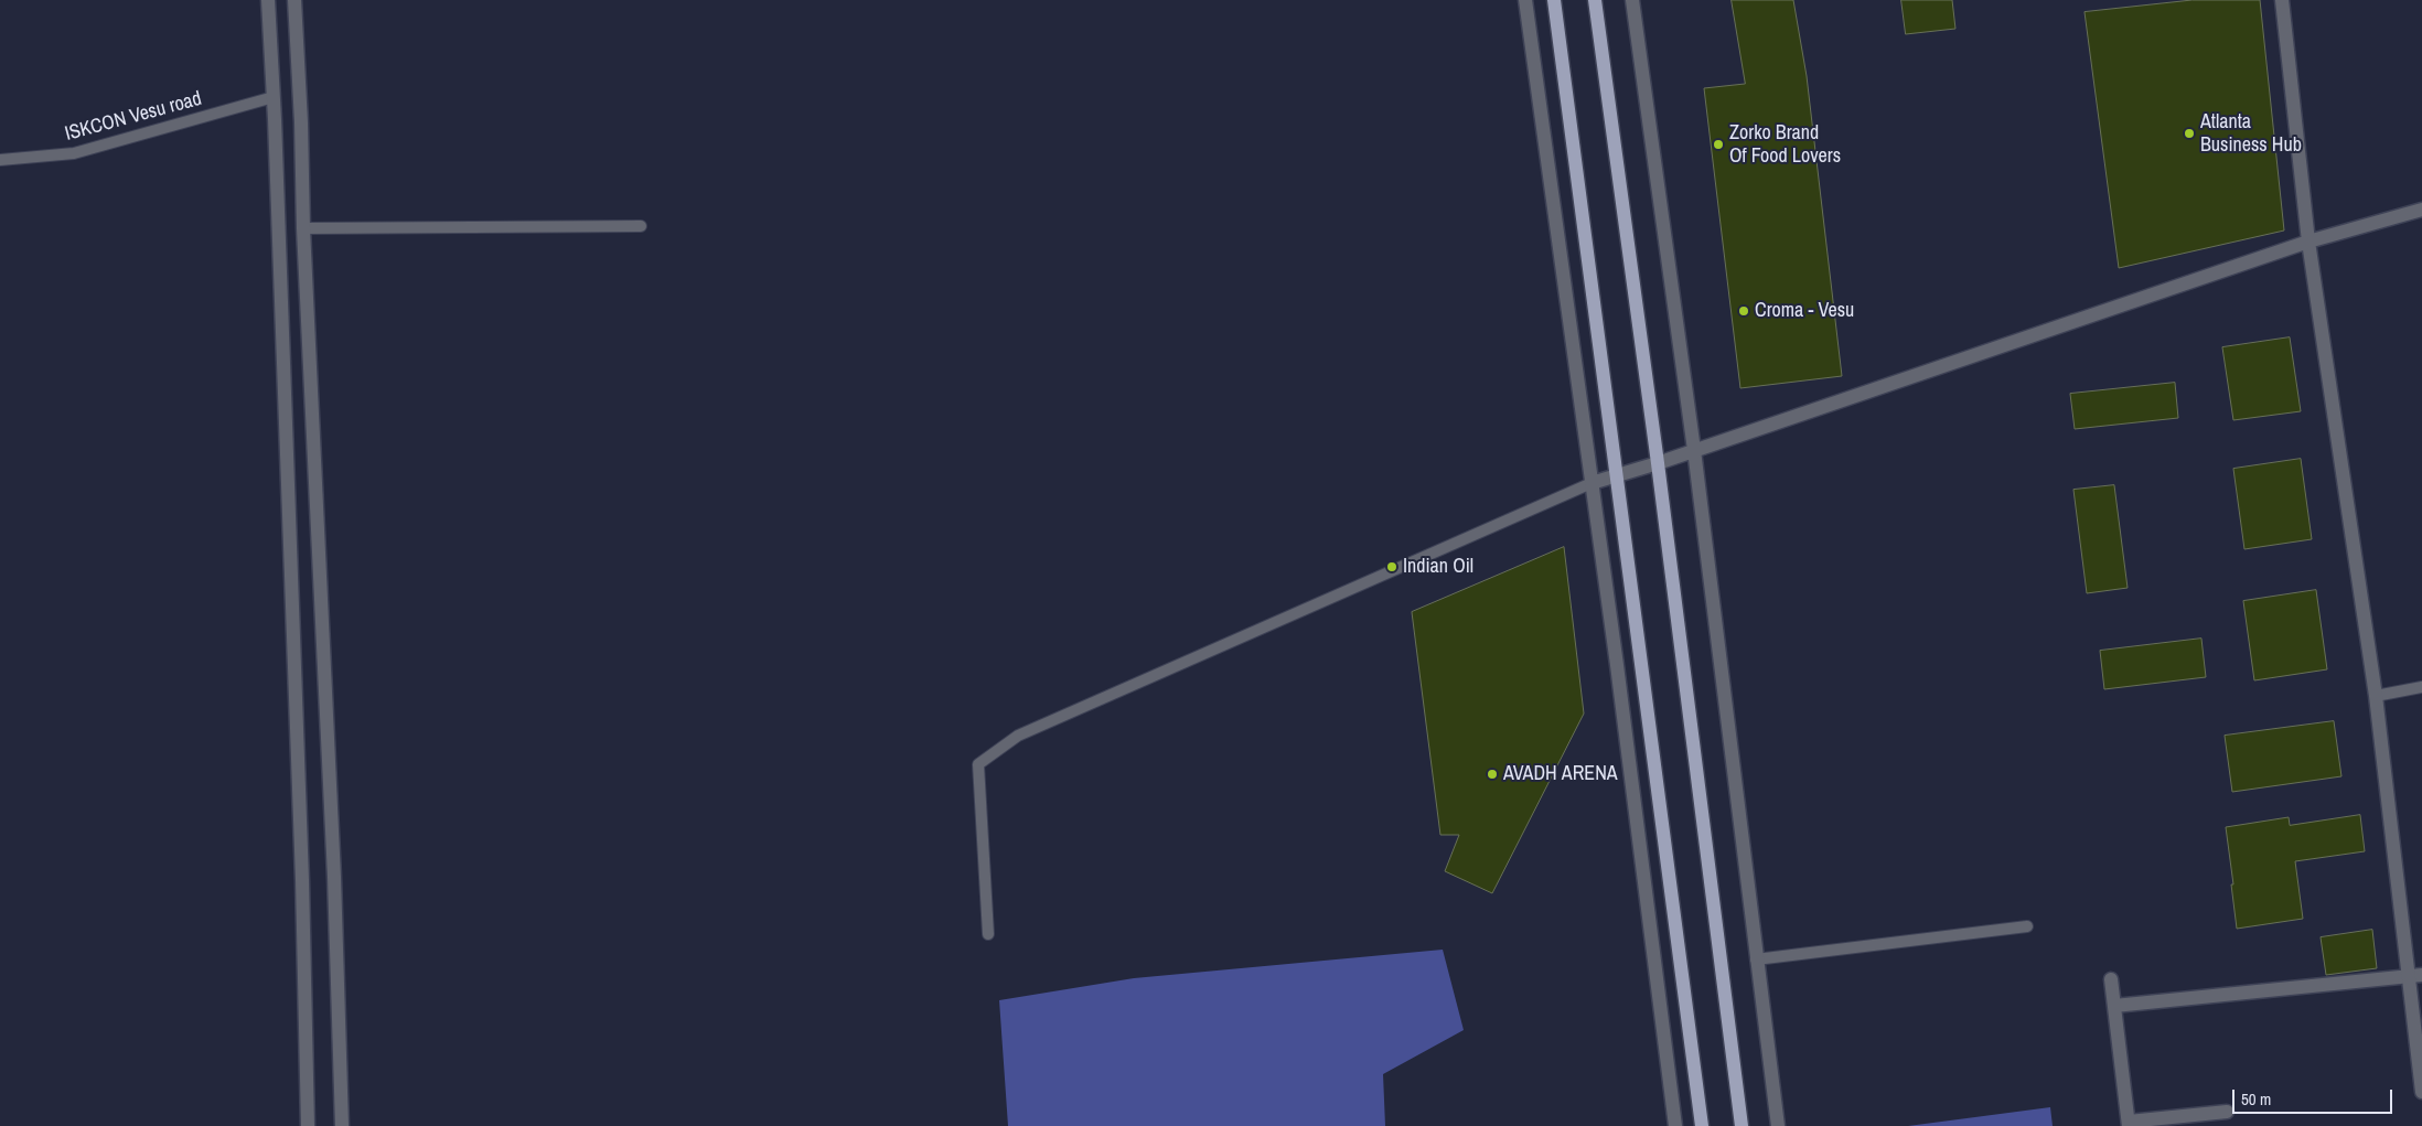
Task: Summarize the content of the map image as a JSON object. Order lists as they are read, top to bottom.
{
  "streets": {
    "lane": ["ISKCON Vesu road"]
  },
  "places": [
    "Atlanta Business Hub",
    "Zorko Brand Of Food Lovers",
    "Croma - Vesu",
    "Indian Oil",
    "AVADH ARENA"
  ],
  "scale_bar": "50 m"
}
